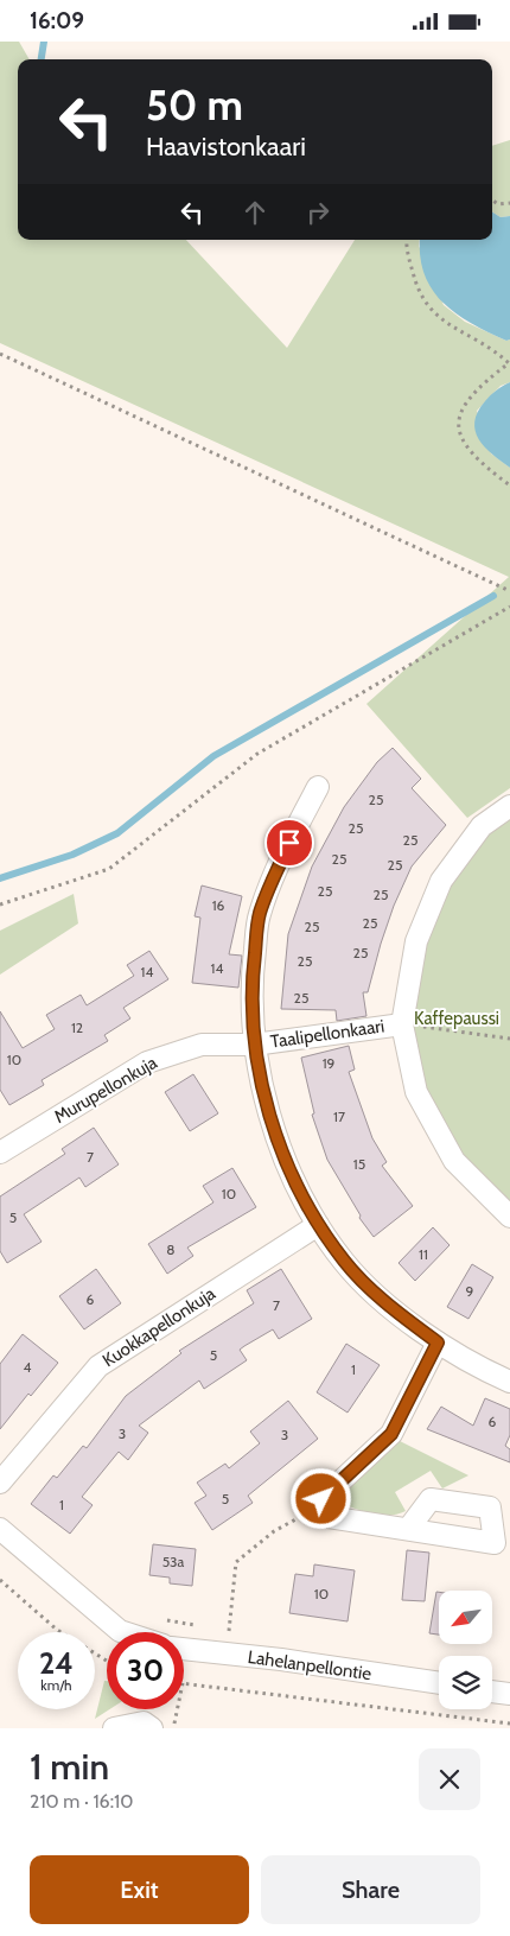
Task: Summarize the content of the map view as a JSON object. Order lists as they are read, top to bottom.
{
  "streets": {
    "street": [
      "Taalipellonkaari",
      "Murupellonkuja",
      "Kuokkapellonkuja",
      "Lahelanpellontie"
    ]
  },
  "crossings": [
    ["Taalipellonkaari", "Murupellonkuja"]
  ],
  "parks": ["Kaffepaussi"],
  "house_numbers": [
    "25",
    "25",
    "25",
    "25",
    "25",
    "25",
    "25",
    "16",
    "25",
    "25",
    "25",
    "25",
    "14",
    "14",
    "25",
    "12",
    "10",
    "19",
    "17",
    "7",
    "15",
    "10",
    "5",
    "8",
    "11",
    "9",
    "6",
    "7",
    "5",
    "4",
    "1",
    "6",
    "3",
    "3",
    "5",
    "1",
    "53a",
    "10"
  ],
  "north": "bottom left",
  "page": {
    "status": "16:09",
    "turn": ["50 m", "Haavistonkaari"],
    "speed": "24 km/h",
    "limit": "30",
    "heading": ["1 min", "210 m · 16:10"],
    "buttons": ["Exit", "Share"]
  }
}
